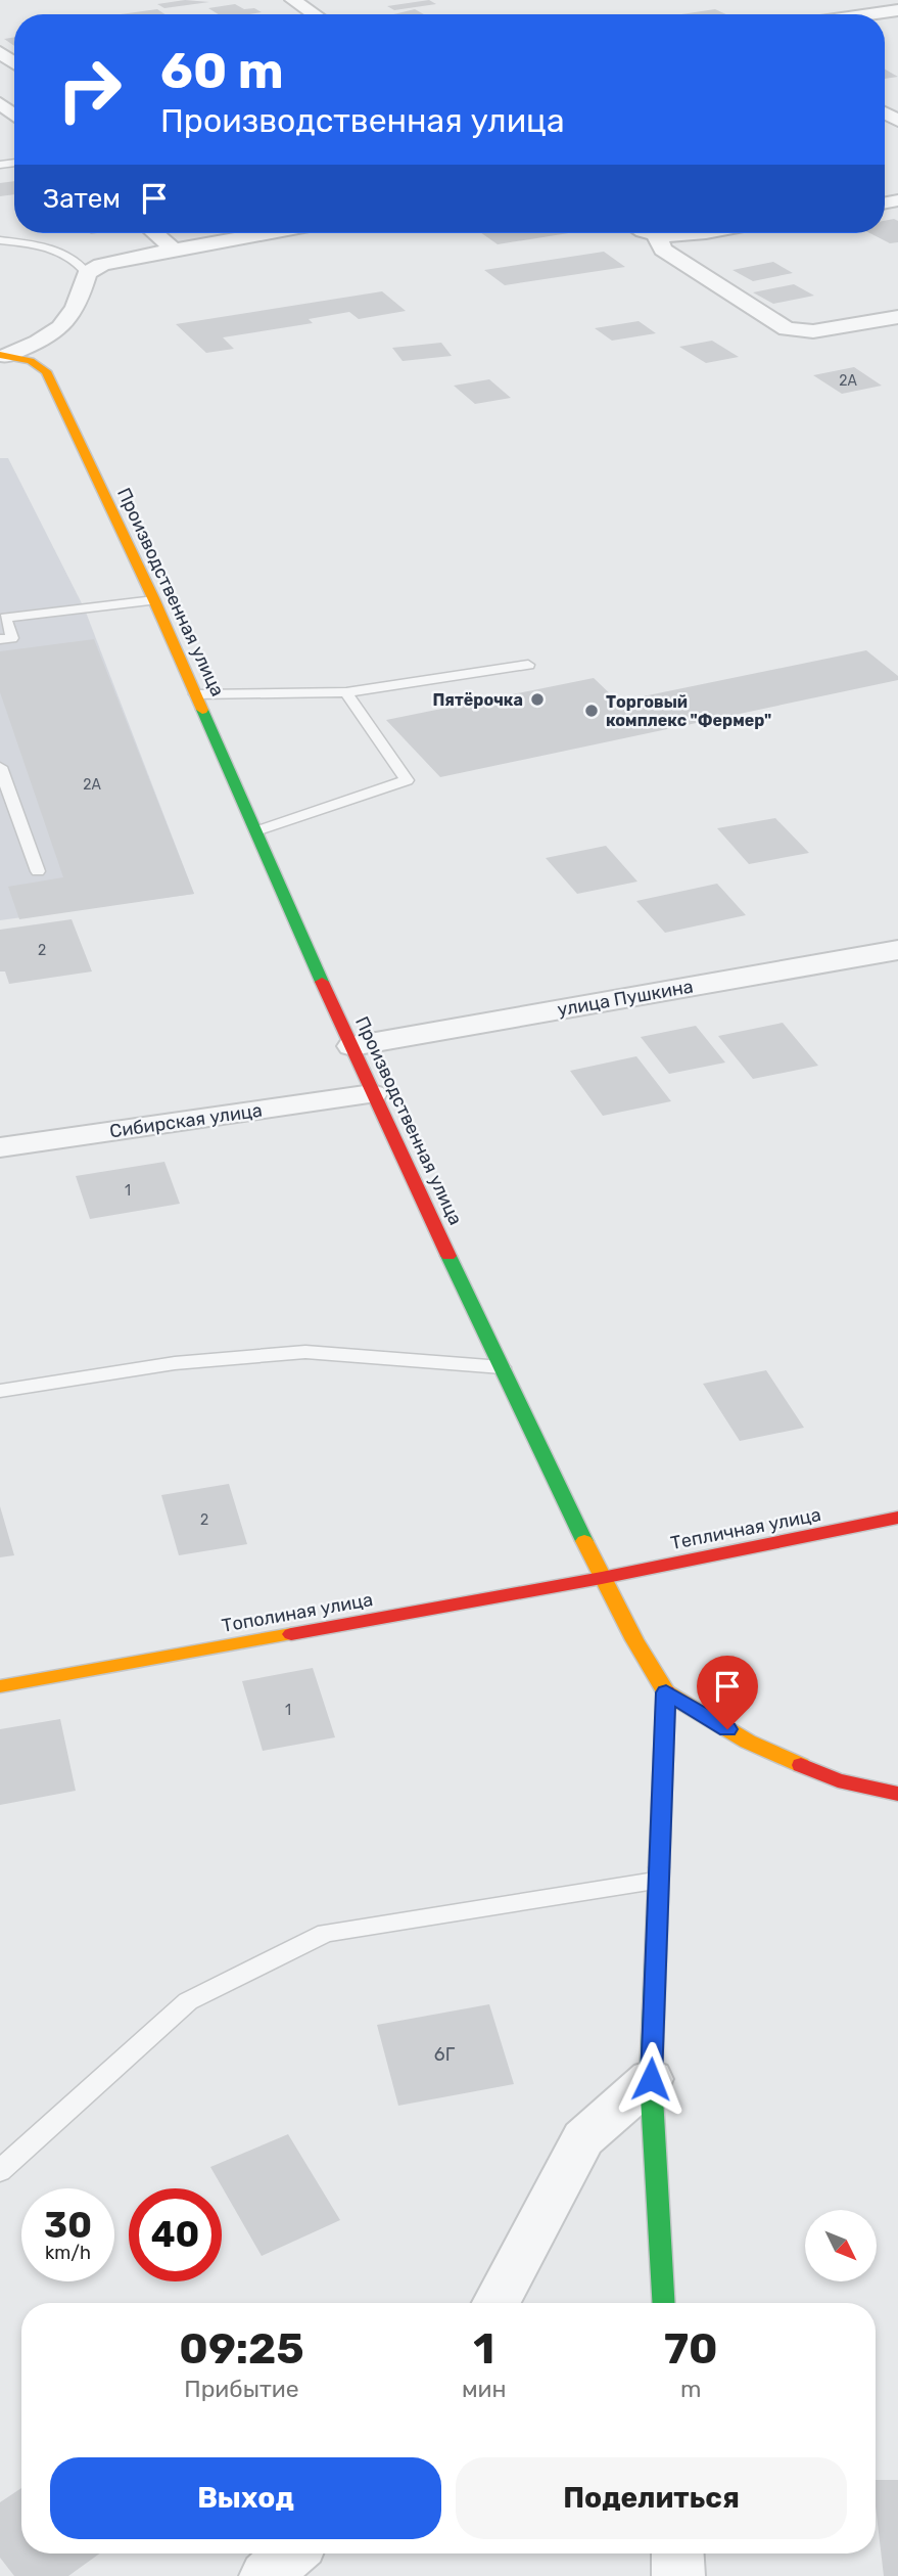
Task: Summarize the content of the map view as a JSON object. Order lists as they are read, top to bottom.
{
  "streets": {
    "street": [
      "Производственная улица",
      "улица Пушкина",
      "Сибирская улица",
      "Тепличная улица",
      "Тополиная улица"
    ]
  },
  "crossings": [
    ["Производственная улица", "улица Пушкина"],
    ["Производственная улица", "Сибирская улица"],
    ["Производственная улица", "Тепличная улица"],
    ["Производственная улица", "Тополиная улица"],
    ["Тепличная улица", "Тополиная улица"]
  ],
  "places": ["Пятёрочка", "Торговый комплекс \"Фермер\""],
  "house_numbers": [
    "2А",
    "2А",
    "2",
    "1",
    "2",
    "1",
    "6Г"
  ],
  "north": "bottom right",
  "page": {
    "turn": ["60 m", "Производственная улица"],
    "then": "Затем",
    "speed": "30 km/h",
    "limit": "40",
    "eta": [
      "09:25",
      "Прибытие",
      "1",
      "мин",
      "70",
      "m"
    ],
    "buttons": ["Выход", "Поделиться"]
  }
}
